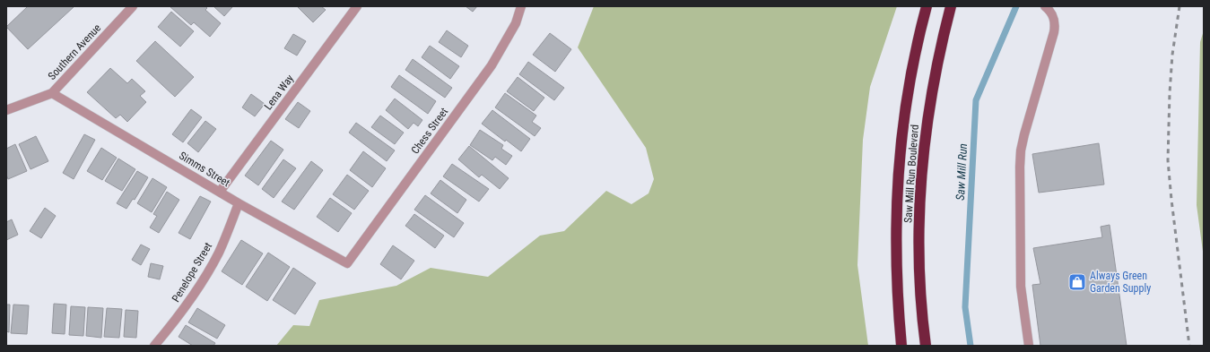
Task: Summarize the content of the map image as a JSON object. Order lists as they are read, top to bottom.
{
  "streets": {
    "highway": ["Saw Mill Run Boulevard"],
    "street": [
      "Southern Avenue",
      "Lena Way",
      "Chess Street",
      "Simms Street",
      "Penelope Street"
    ]
  },
  "crossings": [
    ["Southern Avenue", "Simms Street"],
    ["Lena Way", "Simms Street"],
    ["Chess Street", "Simms Street"],
    ["Simms Street", "Penelope Street"]
  ],
  "water": ["Saw Mill Run"],
  "places": {
    "shop": ["Always Green Garden Supply"]
  }
}
